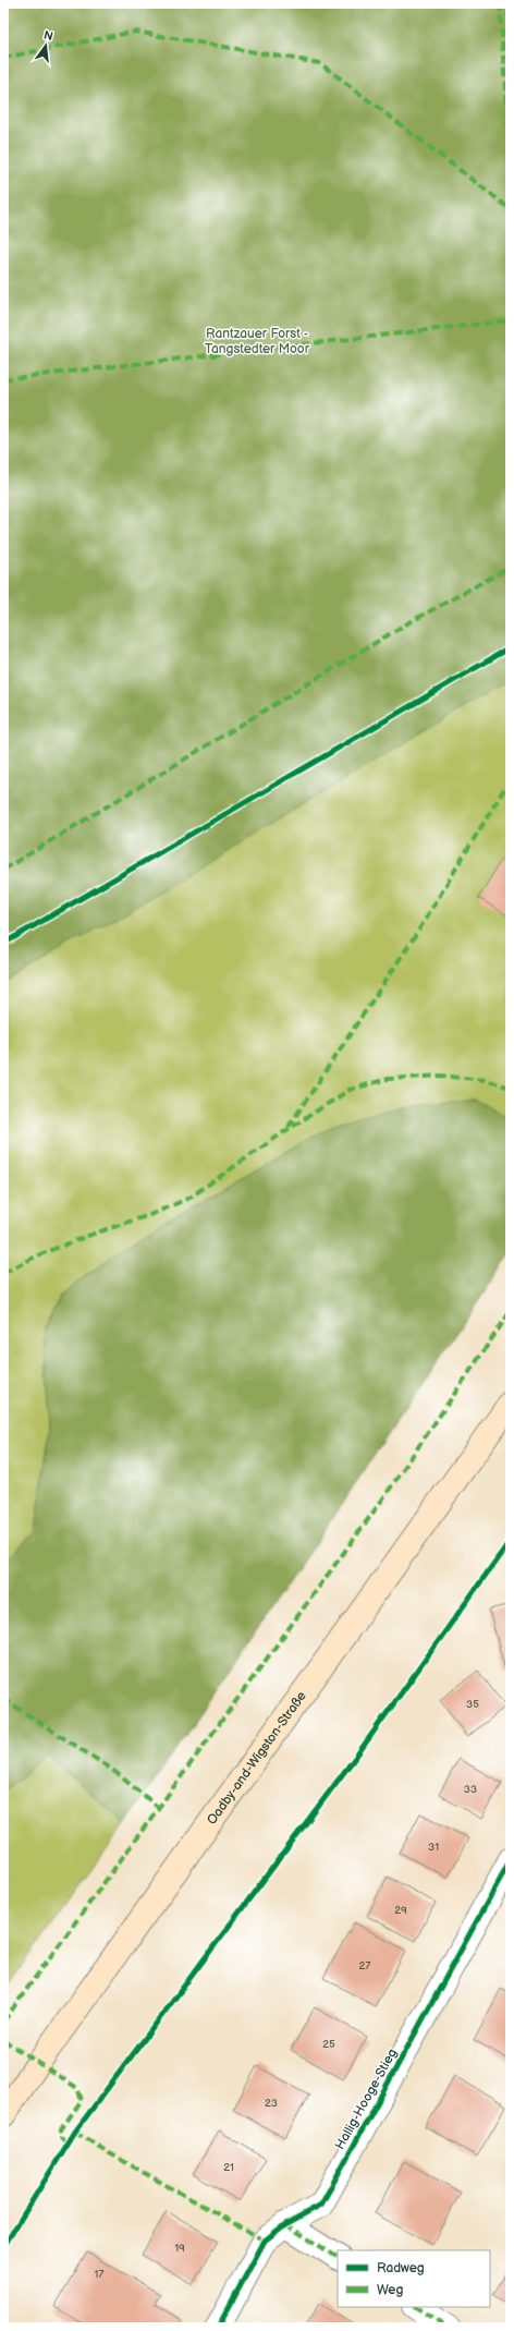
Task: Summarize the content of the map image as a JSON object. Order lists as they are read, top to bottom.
{
  "streets": {
    "main road": ["Oadby-and-Wigston-Straße"],
    "street": ["Hallig-Hooge-Stieg"]
  },
  "parks": ["Rantzauer Forst - Tangstedter Moor"],
  "house_numbers": [
    "35",
    "33",
    "31",
    "29",
    "27",
    "25",
    "23",
    "21",
    "19",
    "17"
  ],
  "legend": ["Radweg", "Weg"],
  "north": "top"
}
